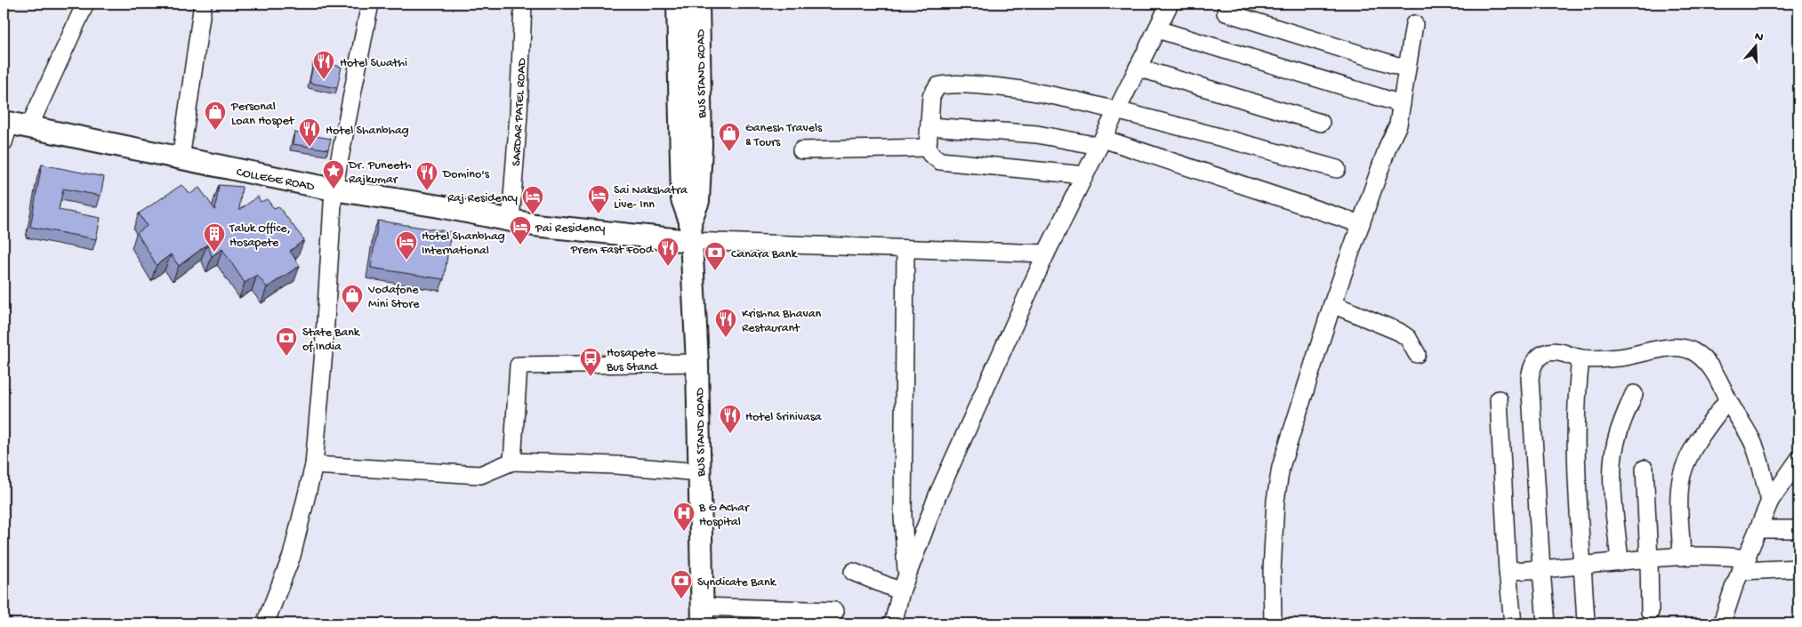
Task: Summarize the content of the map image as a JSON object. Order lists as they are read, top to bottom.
{
  "streets": {
    "main road": ["BUS STAND ROAD", "COLLEGE ROAD"],
    "street": ["SARDAR PATEL ROAD"]
  },
  "crossings": [
    ["BUS STAND ROAD", "COLLEGE ROAD"],
    ["SARDAR PATEL ROAD", "COLLEGE ROAD"]
  ],
  "places": {
    "restaurant": [
      "Hotel Swathi",
      "Hotel Shanbhag",
      "Domino's",
      "Prem Fast Food",
      "Krishna Bhavan Restaurant",
      "Hotel Srinivasa"
    ],
    "shop": ["Personal Loan Hospet", "Ganesh Travels & Tours", "Vodafone Mini Store"],
    "place": ["Dr. Puneeth Rajkumar"],
    "hotel": [
      "Sai Nakshatra Live- Inn",
      "Raj Residency",
      "Pai Residency",
      "Hotel Shanbhag International"
    ],
    "building": ["Taluk Office, Hosapete"],
    "bank": ["Canara Bank", "State Bank of India", "Syndicate Bank"],
    "bus stop": ["Hosapete Bus Stand"],
    "hospital": ["B G Achar Hospital"]
  },
  "north": "top"
}
